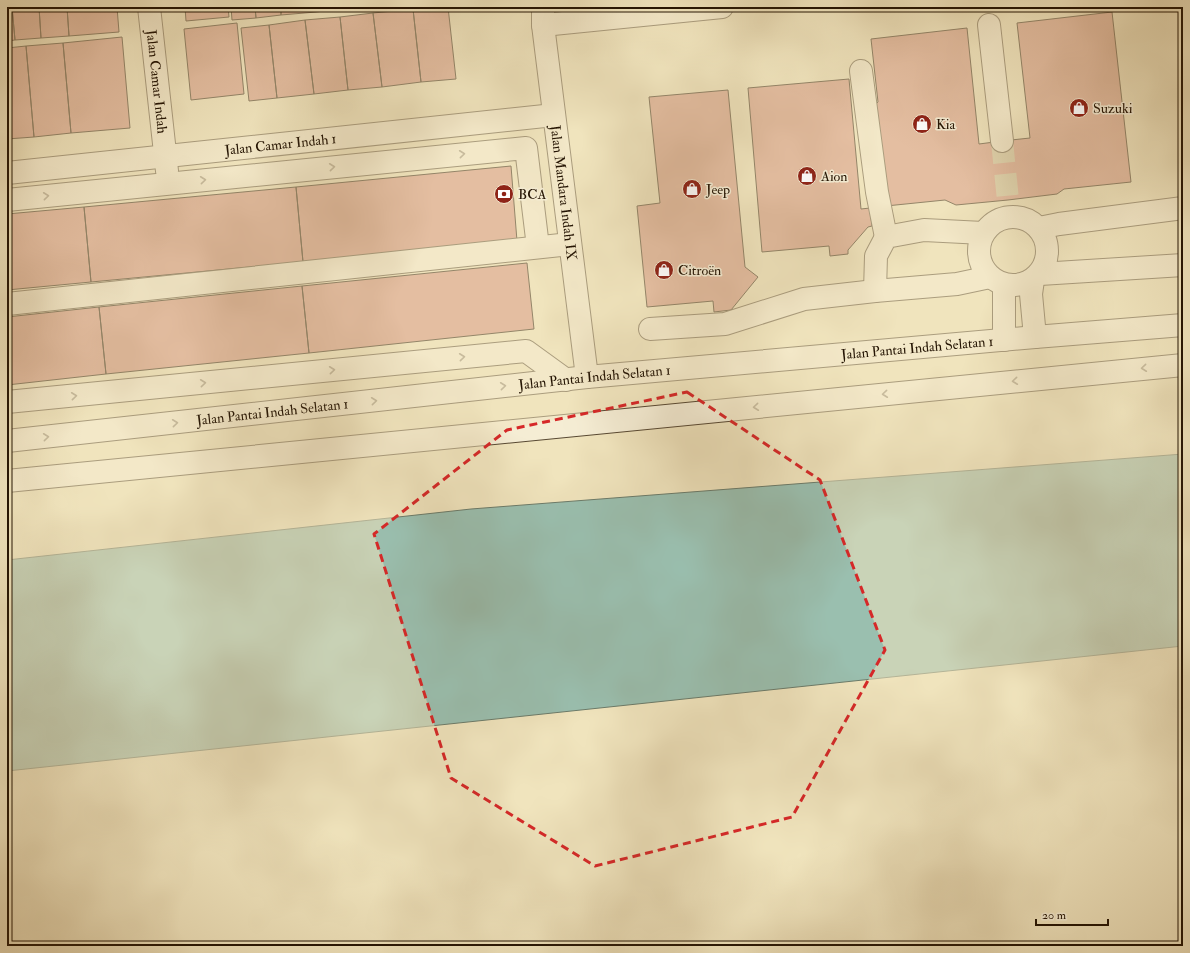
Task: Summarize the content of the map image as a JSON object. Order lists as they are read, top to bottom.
{
  "streets": {
    "street": [
      "Jalan Camar Indah",
      "Jalan Camar Indah 1",
      "Jalan Mandara Indah IX",
      "Jalan Pantai Indah Selatan 1"
    ]
  },
  "crossings": [
    ["Jalan Camar Indah", "Jalan Camar Indah 1"],
    ["Jalan Camar Indah 1", "Jalan Mandara Indah IX"],
    ["Jalan Mandara Indah IX", "Jalan Pantai Indah Selatan 1"]
  ],
  "places": {
    "shop": [
      "Suzuki",
      "Kia",
      "Aion",
      "Jeep",
      "Citroën"
    ],
    "bank": ["BCA"]
  },
  "scale_bar": "20 m"
}
